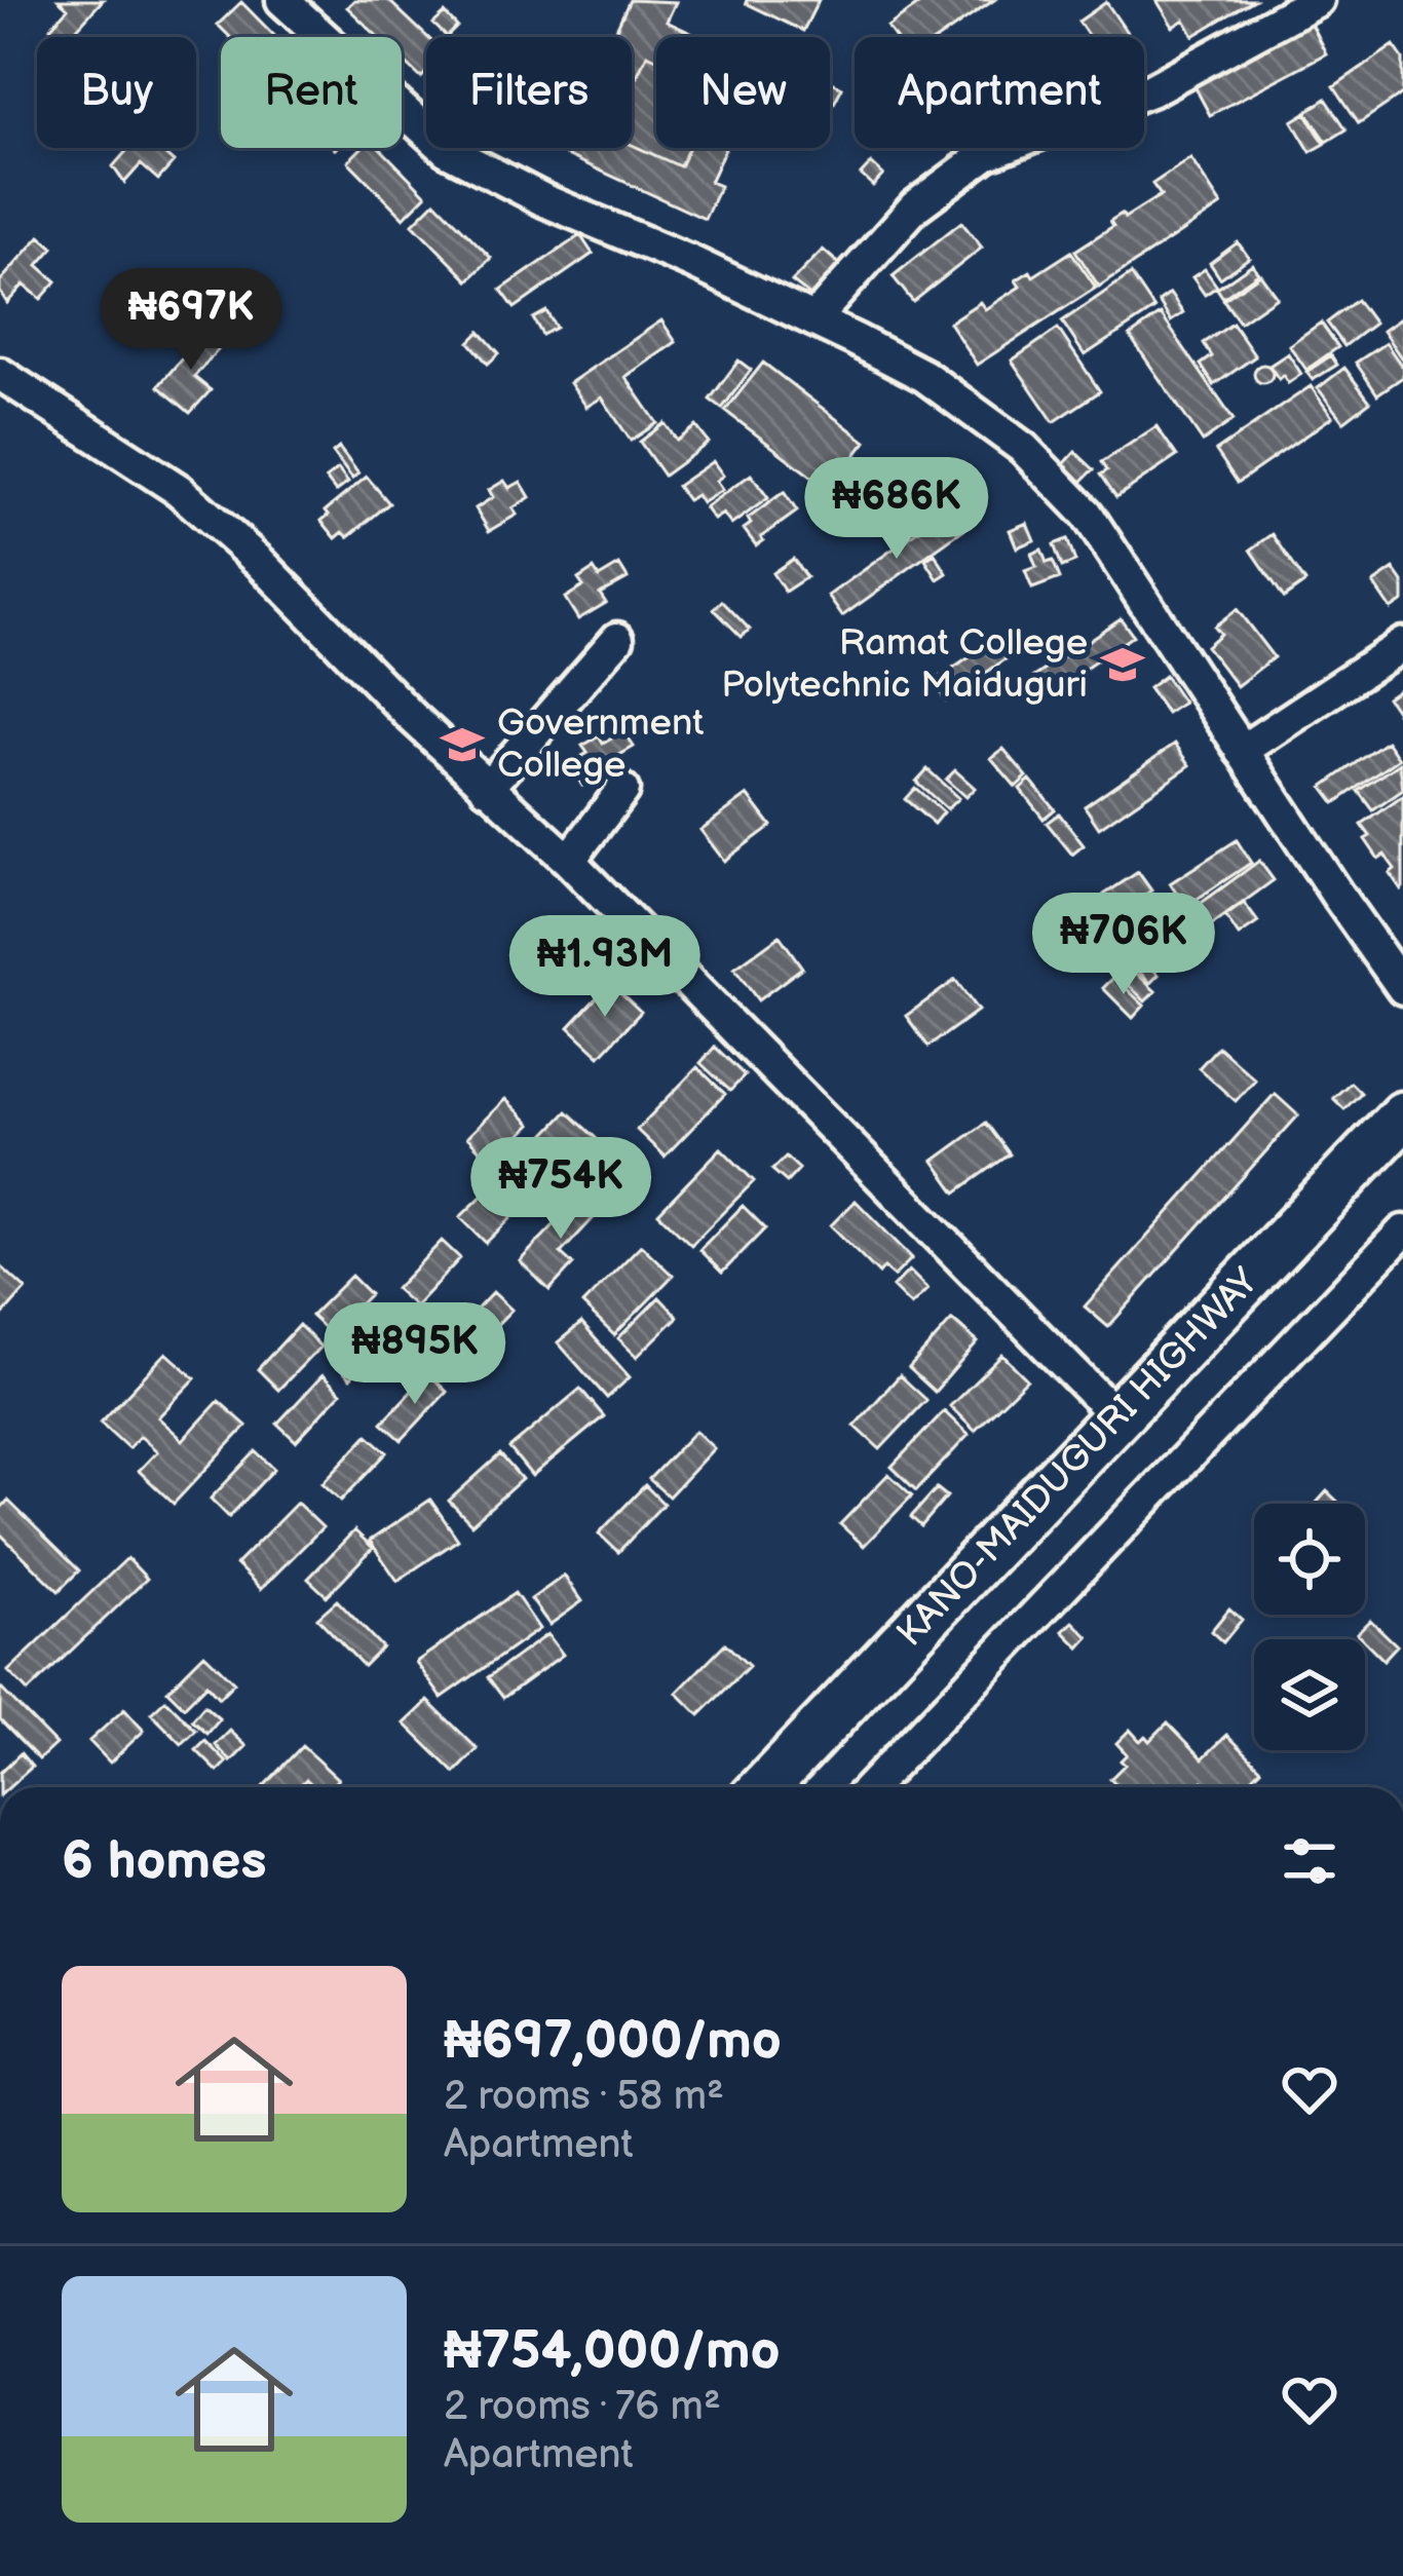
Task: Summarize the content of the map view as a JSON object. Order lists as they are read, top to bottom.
{
  "streets": {
    "highway": ["KANO-MAIDUGURI HIGHWAY"]
  },
  "places": {
    "school or university": ["Ramat College Polytechnic Maiduguri", "Government College"]
  },
  "page": {
    "chip": [
      "Buy",
      "Rent",
      "Filters",
      "New",
      "Apartment"
    ],
    "price": [
      "₦697K",
      "₦686K",
      "₦706K",
      "₦1.93M",
      "₦754K",
      "₦895K"
    ],
    "heading": "6 homes",
    "list": [
      {
        "name": "₦697,000/mo",
        "note": "2 rooms · 58 m² · Apartment"
      },
      {
        "name": "₦754,000/mo",
        "note": "2 rooms · 76 m² · Apartment"
      }
    ]
  }
}
